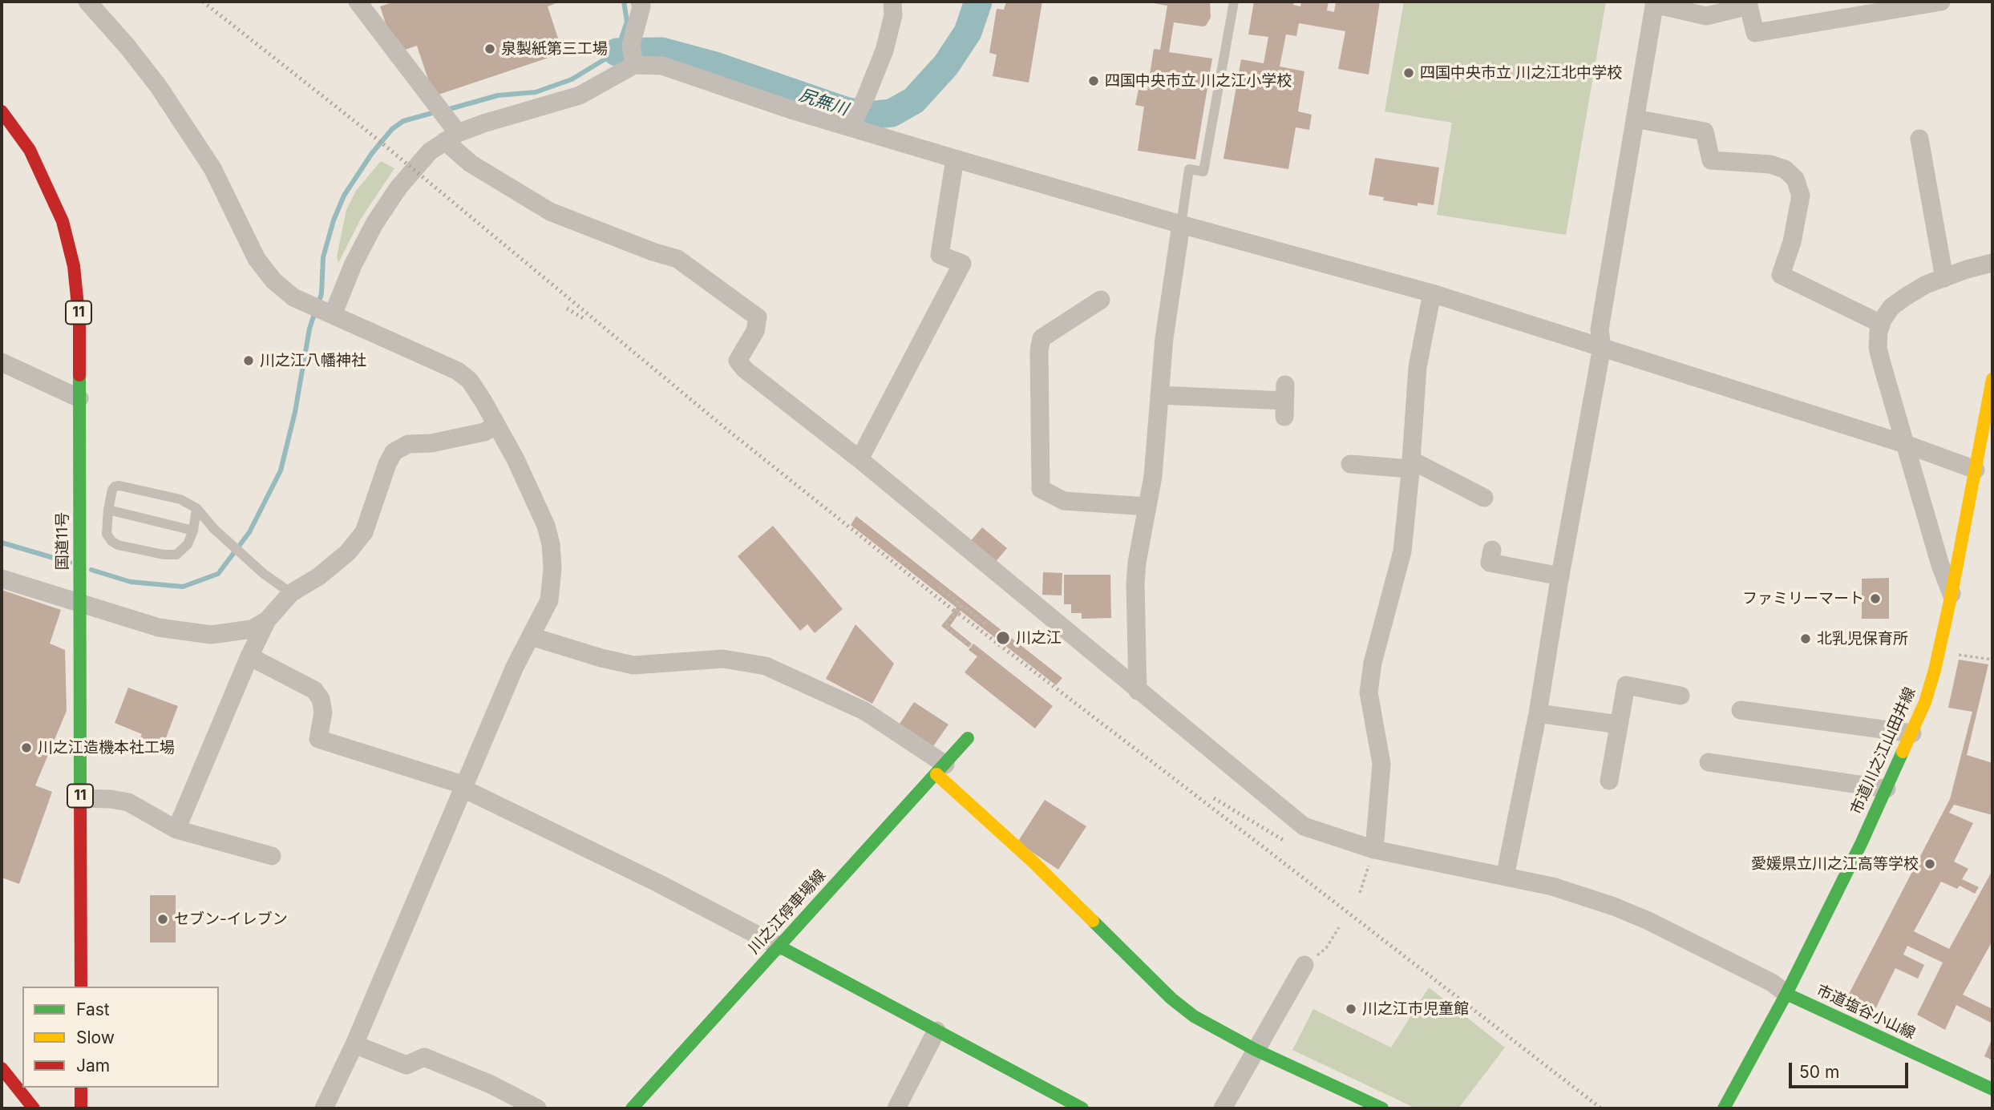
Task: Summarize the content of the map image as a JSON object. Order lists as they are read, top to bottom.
{
  "streets": {
    "main road": [
      "11",
      "国道11号",
      "市道川之江山田井線",
      "川之江停車場線",
      "市道塩谷小山線"
    ]
  },
  "crossings": [
    ["市道川之江山田井線", "市道塩谷小山線"]
  ],
  "water": ["尻無川"],
  "places": [
    "泉製紙第三工場",
    "四国中央市立 川之江北中学校",
    "四国中央市立 川之江小学校",
    "川之江八幡神社",
    "ファミリーマート",
    "川之江",
    "北乳児保育所",
    "川之江造機本社工場",
    "愛媛県立川之江高等学校",
    "セブン-イレブン",
    "川之江市児童館"
  ],
  "legend": ["Fast", "Slow", "Jam"],
  "scale_bar": "50 m"
}
